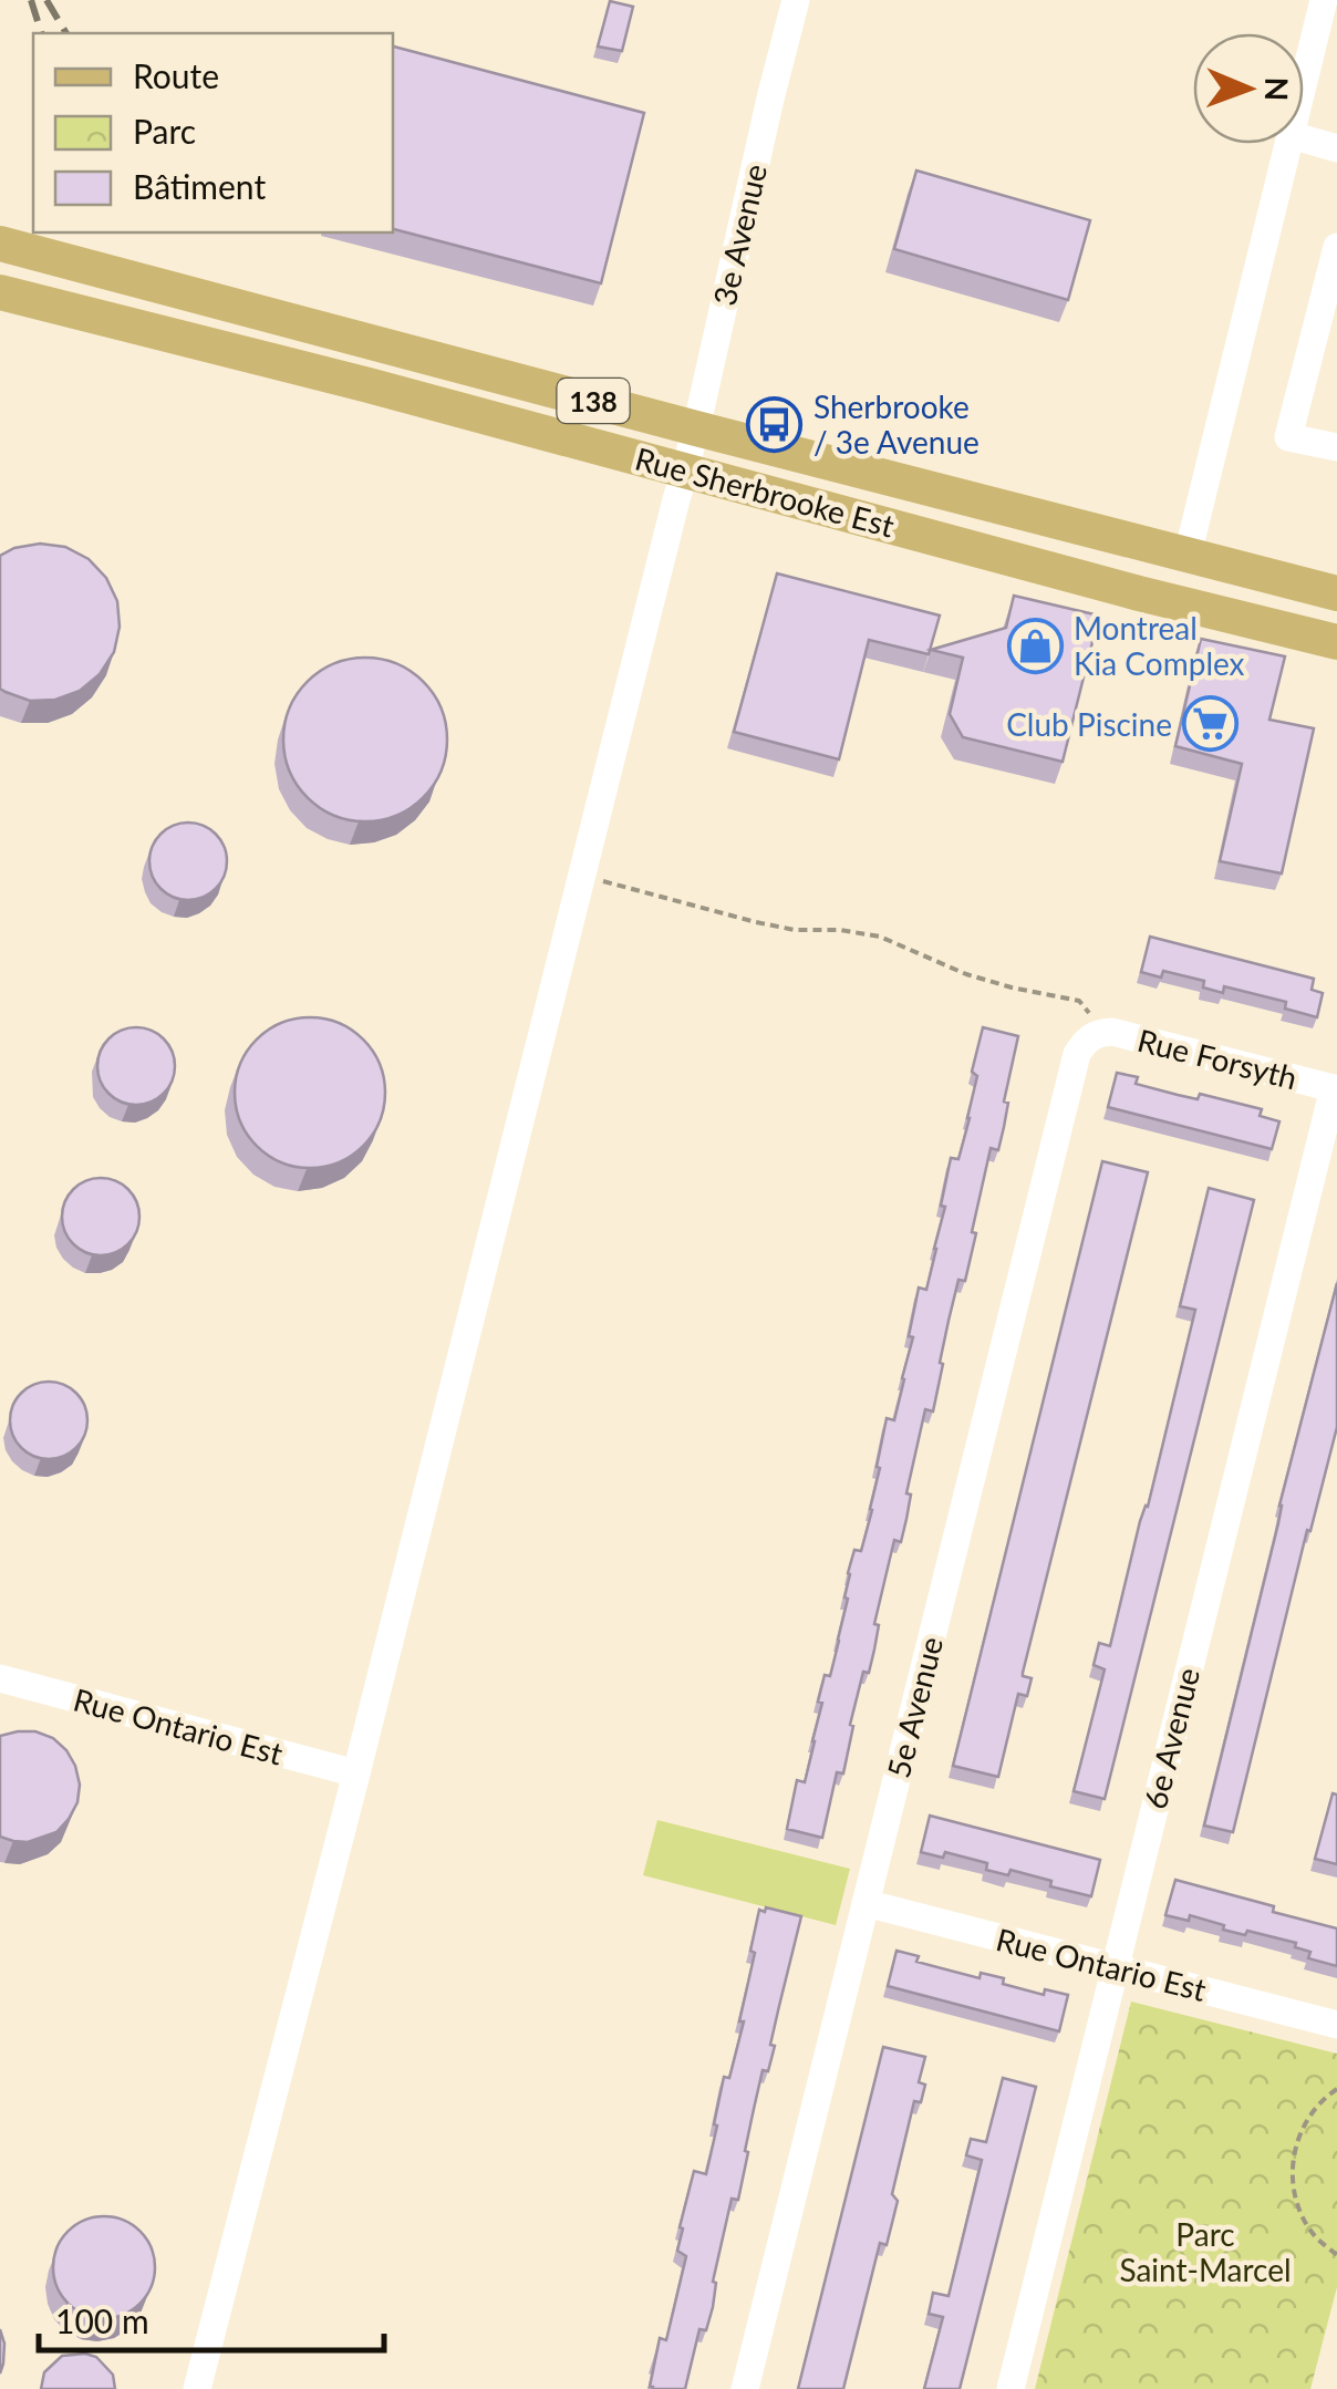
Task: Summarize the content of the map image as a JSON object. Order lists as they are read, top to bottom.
{
  "streets": {
    "main road": ["138", "Rue Sherbrooke Est"],
    "street": [
      "3e Avenue",
      "Rue Forsyth",
      "5e Avenue",
      "Rue Ontario Est",
      "6e Avenue"
    ]
  },
  "crossings": [
    ["3e Avenue", "Rue Sherbrooke Est"],
    ["3e Avenue", "Rue Ontario Est"],
    ["Rue Forsyth", "5e Avenue"],
    ["Rue Forsyth", "6e Avenue"],
    ["5e Avenue", "Rue Ontario Est"],
    ["Rue Ontario Est", "6e Avenue"]
  ],
  "parks": ["Parc Saint-Marcel"],
  "places": {
    "bus stop": ["Sherbrooke / 3e Avenue"],
    "shop": ["Montreal Kia Complex"],
    "supermarket": ["Club Piscine"]
  },
  "legend": ["Route", "Parc", "Bâtiment"],
  "scale_bar": "100 m",
  "north": "right"
}
